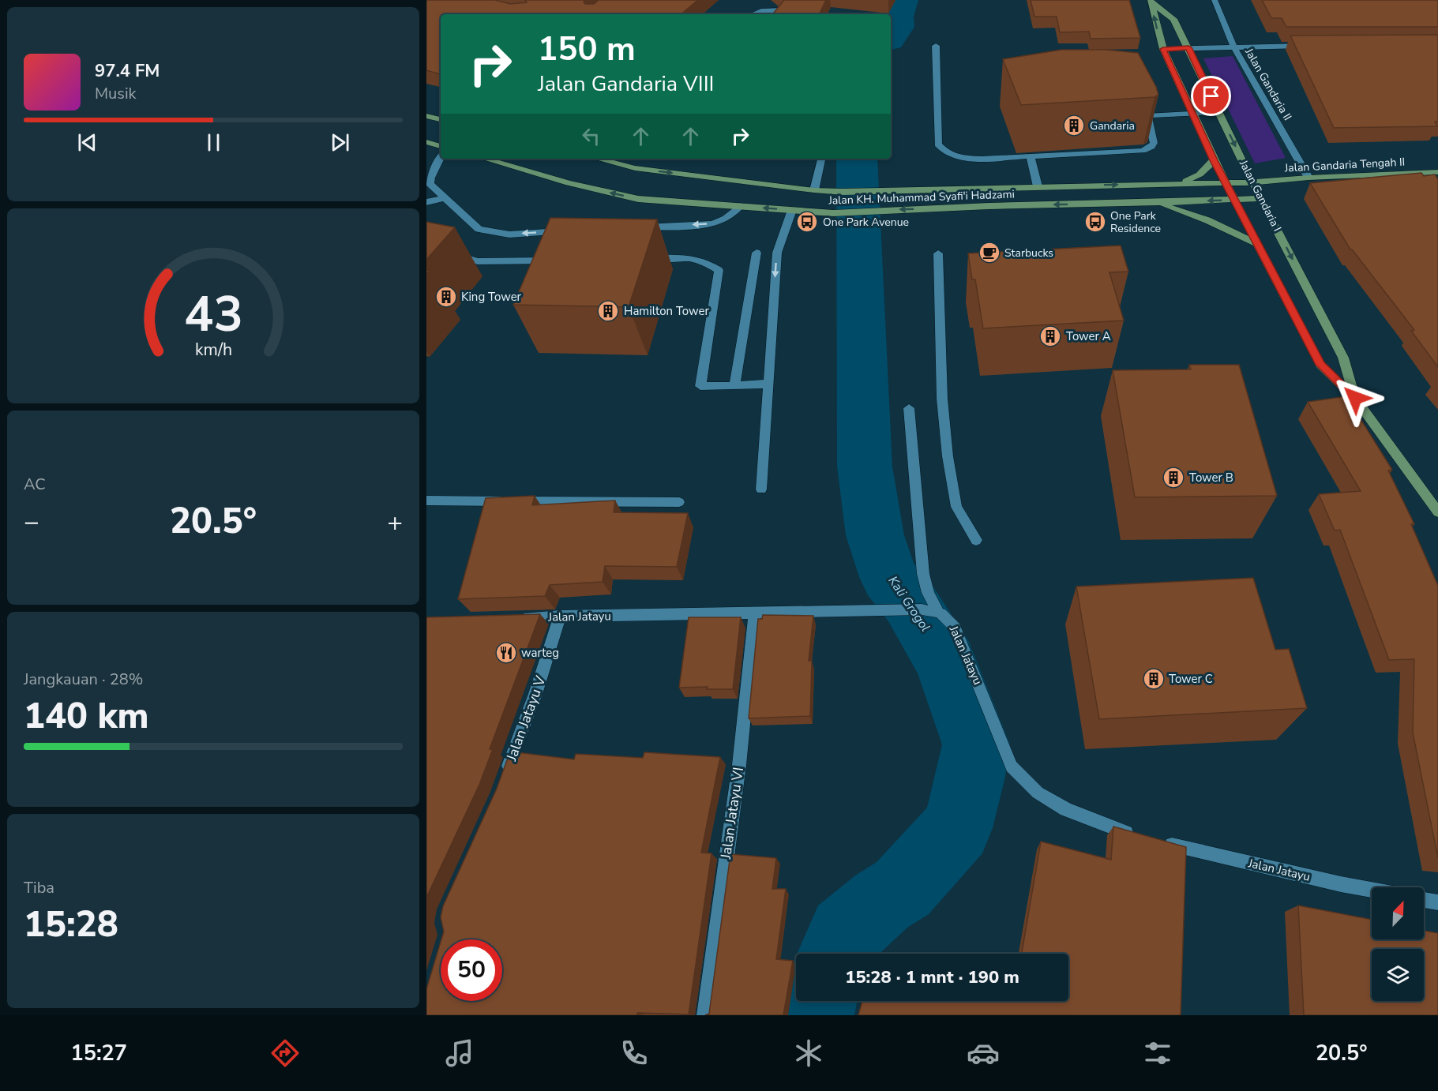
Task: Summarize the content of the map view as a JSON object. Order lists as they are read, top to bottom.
{
  "streets": {
    "main road": ["Jalan Gandaria Tengah II", "Jalan Gandaria I", "Jalan KH. Muhammad Syafi'i Hadzami"],
    "street": [
      "Jalan Gandaria II",
      "Jalan Jatayu",
      "Jalan Jatayu V",
      "Jalan Jatayu VI"
    ]
  },
  "crossings": [
    ["Jalan Gandaria II", "Jalan Gandaria Tengah II"],
    ["Jalan Gandaria Tengah II", "Jalan Gandaria I"],
    ["Jalan Gandaria Tengah II", "Jalan KH. Muhammad Syafi'i Hadzami"],
    ["Jalan Gandaria I", "Jalan KH. Muhammad Syafi'i Hadzami"],
    ["Jalan Jatayu", "Jalan Jatayu V"],
    ["Jalan Jatayu", "Jalan Jatayu VI"]
  ],
  "water": ["Kali Grogol"],
  "places": {
    "building": [
      "Gandaria",
      "King Tower",
      "Hamilton Tower",
      "Tower A",
      "Tower B",
      "Tower C"
    ],
    "bus stop": ["One Park Avenue", "One Park Residence"],
    "cafe": ["Starbucks"],
    "restaurant": ["warteg"]
  },
  "north": "top right",
  "page": {
    "turn": ["150 m", "Jalan Gandaria VIII"],
    "song": ["97.4 FM", "Musik"],
    "tile": [
      "AC",
      ["Jangkauan · 28%", "140 km"],
      ["Tiba", "15:28"]
    ],
    "heat": ["−", "20.5°", "+"],
    "limit": "50",
    "trip": "15:28 · 1 mnt · 190 m",
    "tabs": ["15:27", "20.5°"],
    "gauge": ["43", "km/h"]
  }
}
